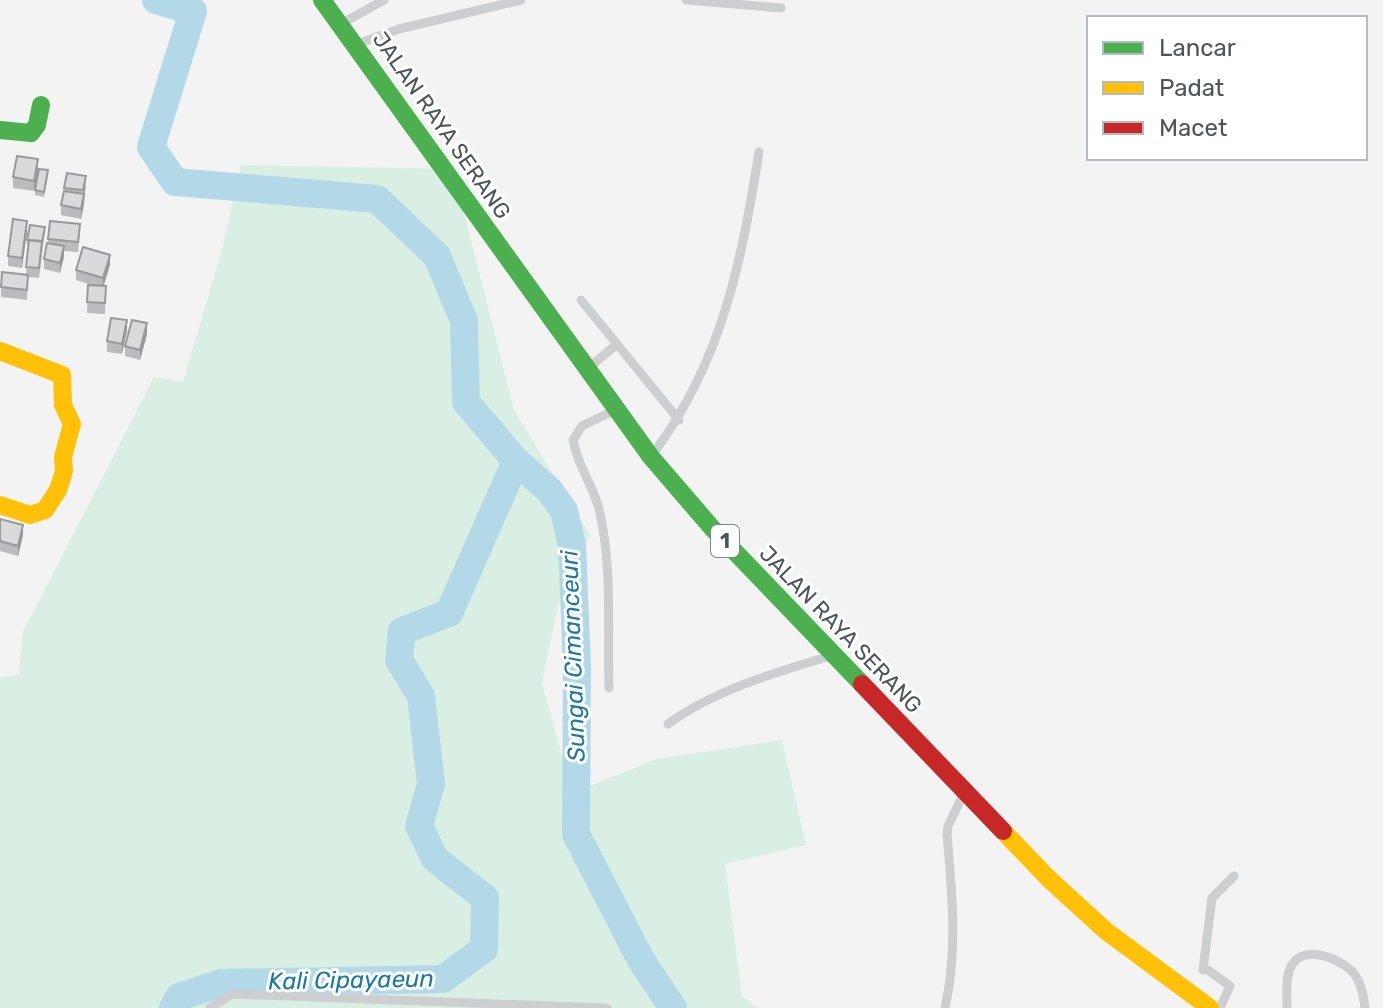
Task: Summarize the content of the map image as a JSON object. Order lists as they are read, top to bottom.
{
  "streets": {
    "main road": ["JALAN RAYA SERANG", "1"]
  },
  "water": ["Sungai Cimanceuri", "Kali Cipayaeun"],
  "legend": ["Lancar", "Padat", "Macet"]
}
